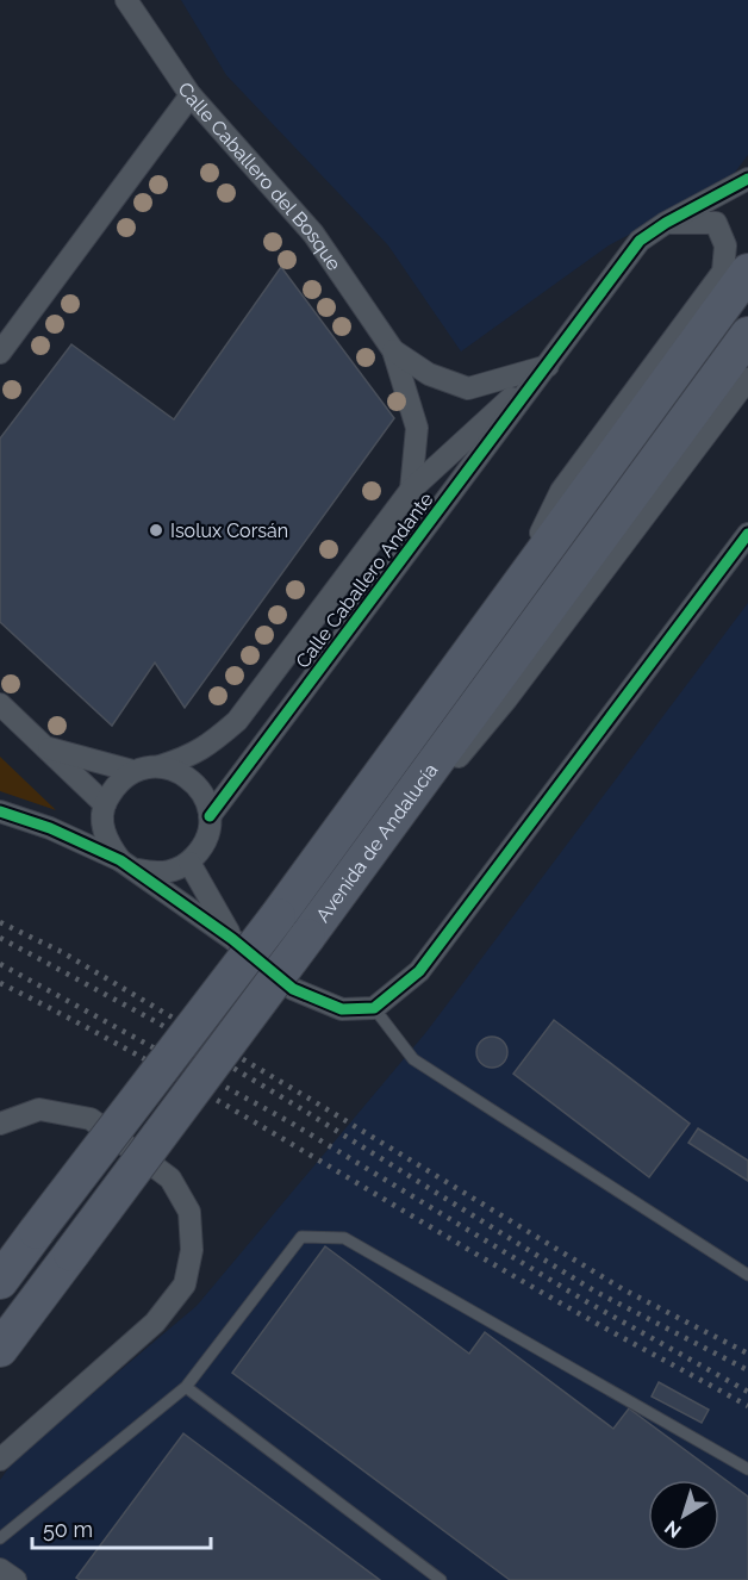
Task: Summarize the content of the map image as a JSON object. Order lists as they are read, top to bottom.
{
  "streets": {
    "main road": ["Avenida de Andalucía"],
    "street": ["Calle Caballero del Bosque", "Calle Caballero Andante"]
  },
  "crossings": [
    ["Calle Caballero del Bosque", "Calle Caballero Andante"]
  ],
  "places": ["Isolux Corsán"],
  "scale_bar": "50 m",
  "north": "bottom left"
}
